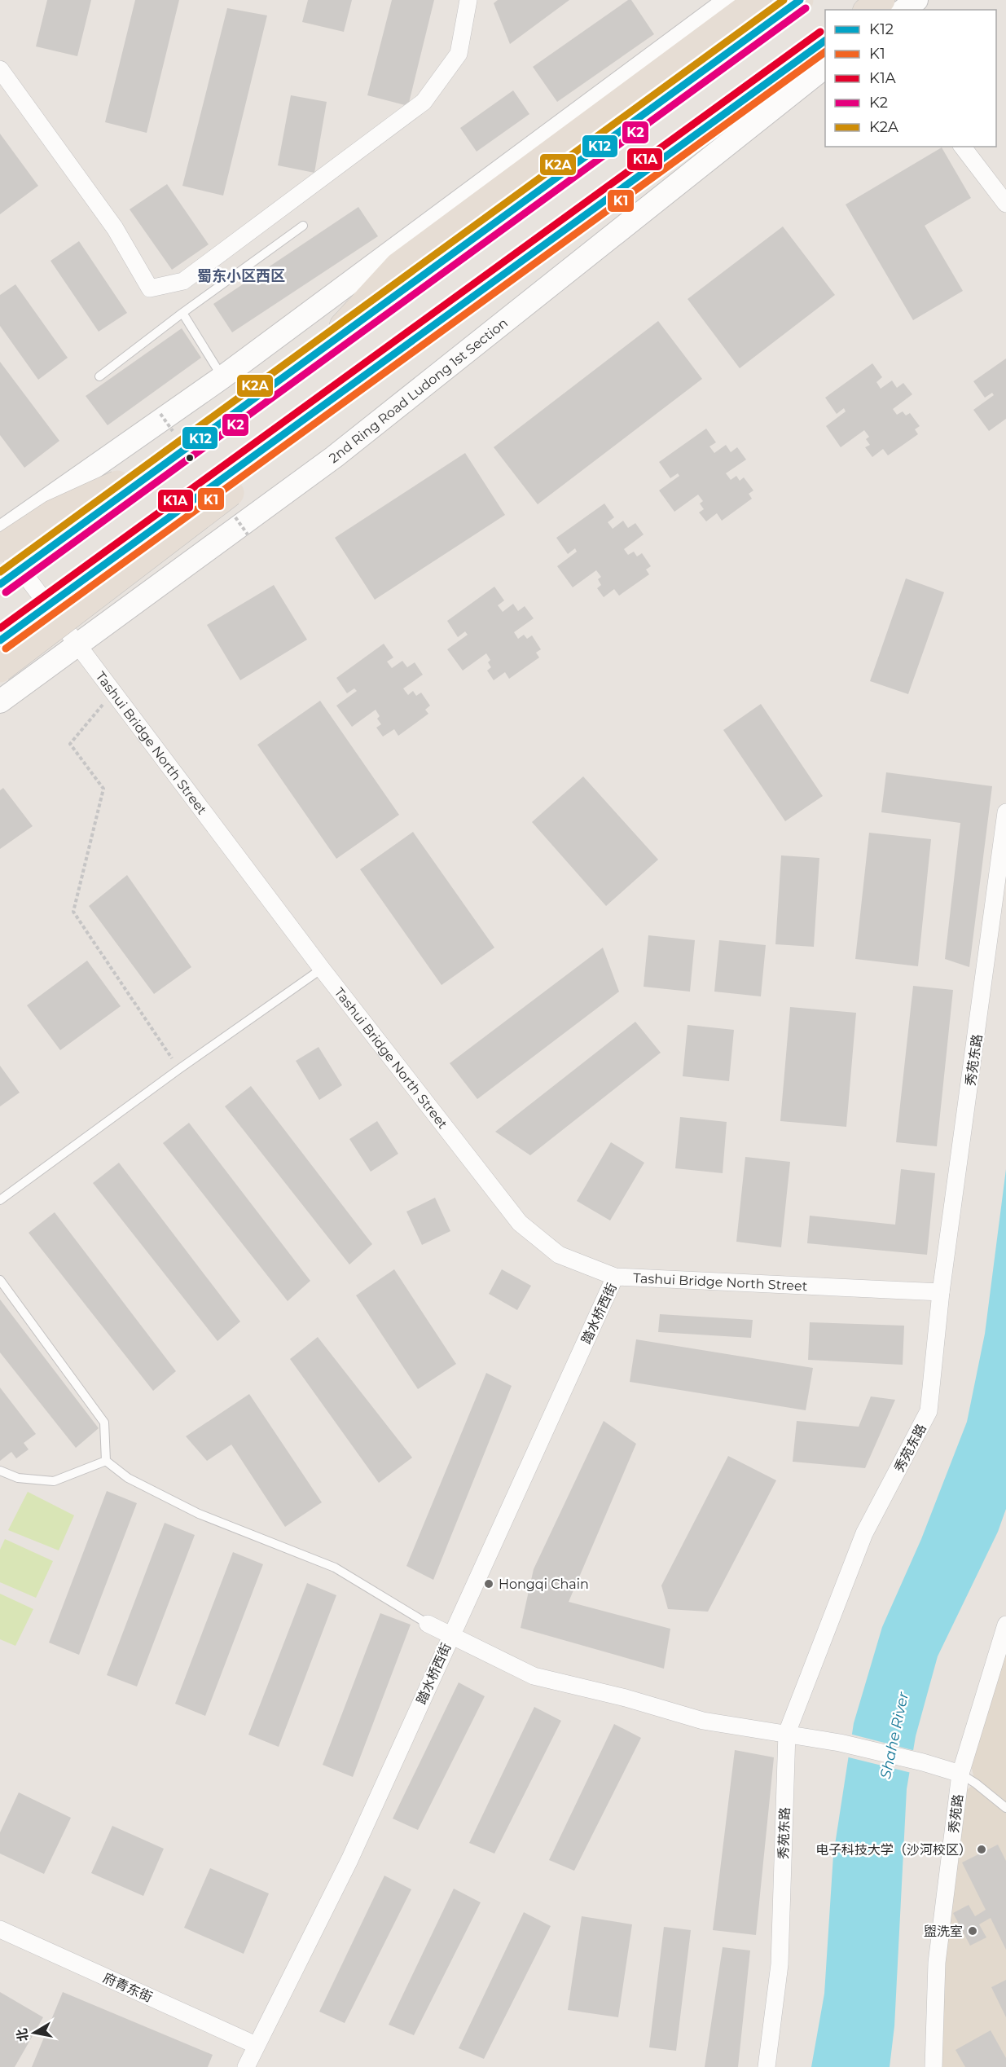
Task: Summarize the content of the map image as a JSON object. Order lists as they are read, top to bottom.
{
  "streets": {
    "main road": ["2nd Ring Road Ludong 1st Section"],
    "street": [
      "Tashui Bridge North Street",
      "秀苑东路",
      "踏水桥西街",
      "秀苑路",
      "府青东街"
    ]
  },
  "crossings": [
    ["2nd Ring Road Ludong 1st Section", "Tashui Bridge North Street"],
    ["Tashui Bridge North Street", "秀苑东路"],
    ["Tashui Bridge North Street", "踏水桥西街"],
    ["踏水桥西街", "府青东街"]
  ],
  "districts": ["蜀东小区西区"],
  "water": ["Shahe River"],
  "places": ["Hongqi Chain", "电子科技大学（沙河校区）", "盥洗室"],
  "lines": [
    "transit line K12",
    "transit line K2A",
    "transit line K2",
    "transit line K1A",
    "transit line K1"
  ],
  "legend": [
    "K12",
    "K1",
    "K1A",
    "K2",
    "K2A"
  ],
  "north": "left"
}
